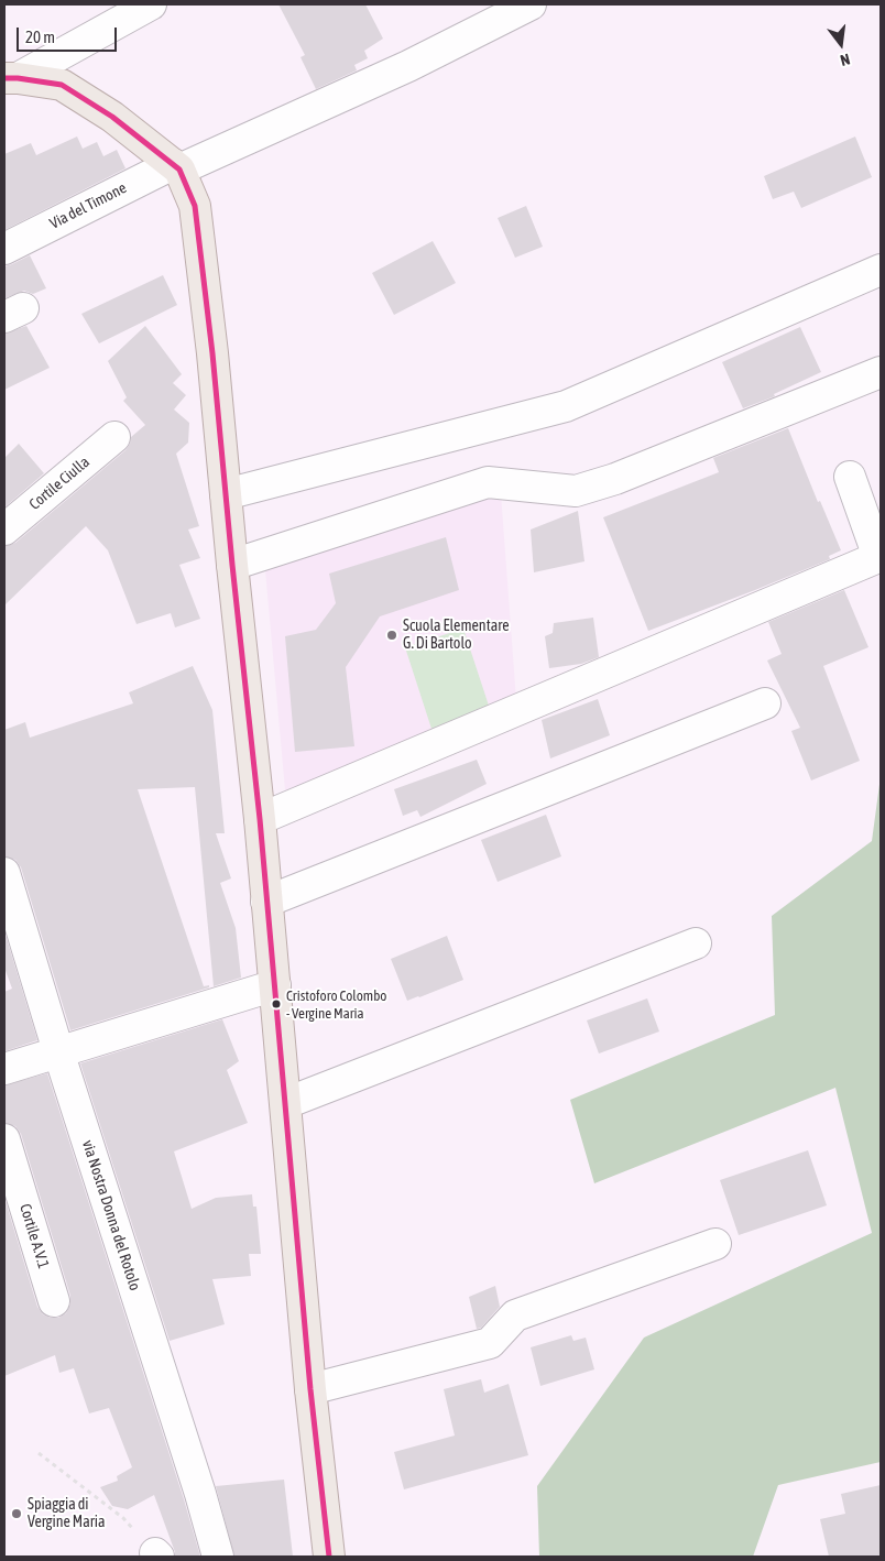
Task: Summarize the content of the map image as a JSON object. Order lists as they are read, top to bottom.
{
  "streets": {
    "street": [
      "Via del Timone",
      "Cortile Ciulla",
      "via Nostra Donna del Rotolo",
      "Cortile A.V.1"
    ]
  },
  "places": ["Scuola Elementare G. Di Bartolo", "Cristoforo Colombo - Vergine Maria", "Spiaggia di Vergine Maria"],
  "scale_bar": "20 m",
  "north": "bottom"
}
